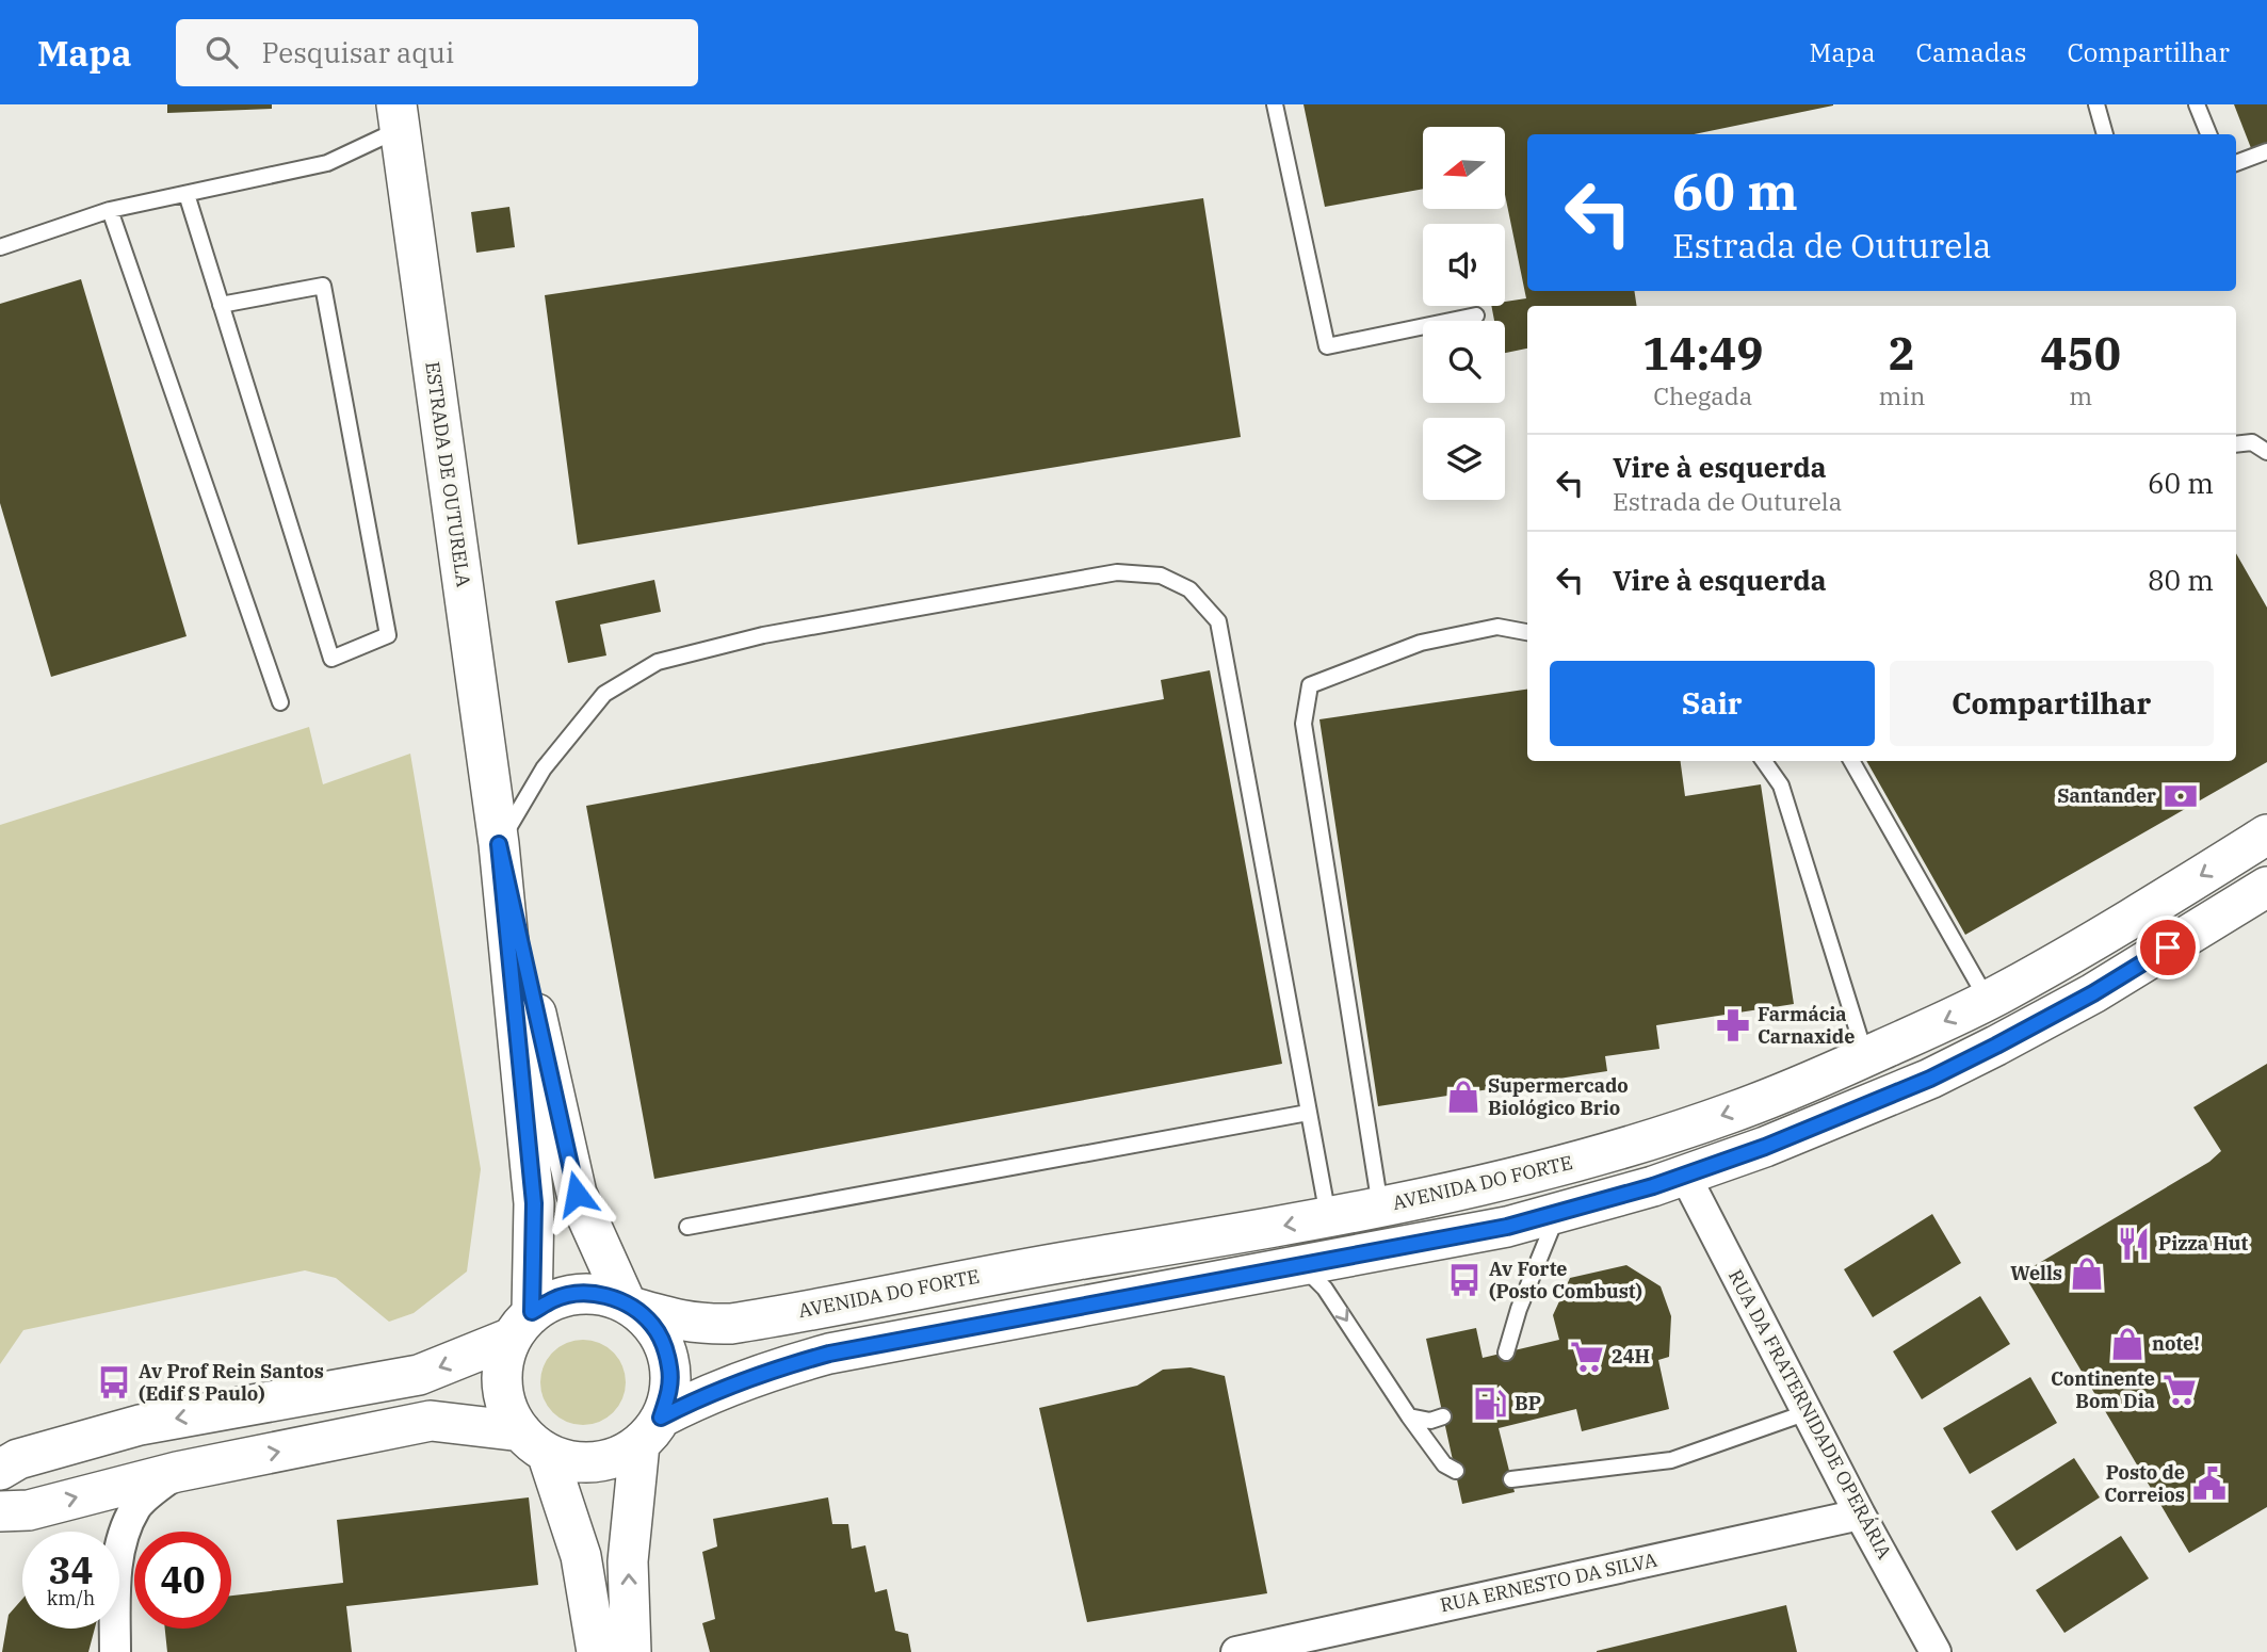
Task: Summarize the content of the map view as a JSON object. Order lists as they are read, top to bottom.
{
  "streets": {
    "street": [
      "ESTRADA DE OUTURELA",
      "AVENIDA DO FORTE",
      "RUA DA FRATERNIDADE OPERÁRIA",
      "RUA ERNESTO DA SILVA"
    ]
  },
  "crossings": [
    ["ESTRADA DE OUTURELA", "AVENIDA DO FORTE"],
    ["RUA DA FRATERNIDADE OPERÁRIA", "RUA ERNESTO DA SILVA"]
  ],
  "places": {
    "bank": ["Santander"],
    "pharmacy": ["Farmácia Carnaxide"],
    "shop": ["Supermercado Biológico Brio", "Wells", "note!"],
    "restaurant": ["Pizza Hut"],
    "bus stop": ["Av Forte (Posto Combust)", "Av Prof Rein Santos (Edif S Paulo)"],
    "supermarket": ["24H", "Continente Bom Dia"],
    "fuel station": ["BP"],
    "public building": ["Posto de Correios"]
  },
  "north": "left",
  "page": {
    "header": "Mapa",
    "search": "Pesquisar aqui",
    "nav": ["Mapa", "Camadas", "Compartilhar"],
    "turn": ["60 m", "Estrada de Outurela"],
    "eta": [
      "14:49",
      "Chegada",
      "2",
      "min",
      "450",
      "m"
    ],
    "list": [
      {
        "name": "Vire à esquerda",
        "note": "Estrada de Outurela",
        "value": "60 m"
      },
      {
        "name": "Vire à esquerda",
        "value": "80 m"
      }
    ],
    "buttons": ["Sair", "Compartilhar"],
    "speed": "34 km/h",
    "limit": "40"
  }
}
